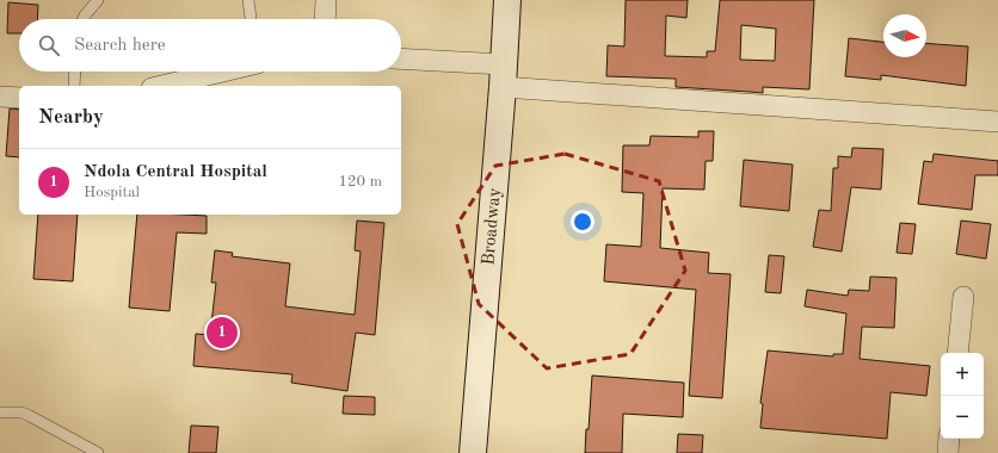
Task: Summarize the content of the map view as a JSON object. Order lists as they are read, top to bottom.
{
  "streets": {
    "main road": ["Broadway"]
  },
  "north": "right",
  "page": {
    "search": "Search here",
    "heading": "Nearby",
    "list": [
      {
        "mark": "1",
        "name": "Ndola Central Hospital",
        "note": "Hospital",
        "value": "120 m"
      }
    ],
    "pins": "1",
    "map_buttons": ["+", "−"]
  }
}
